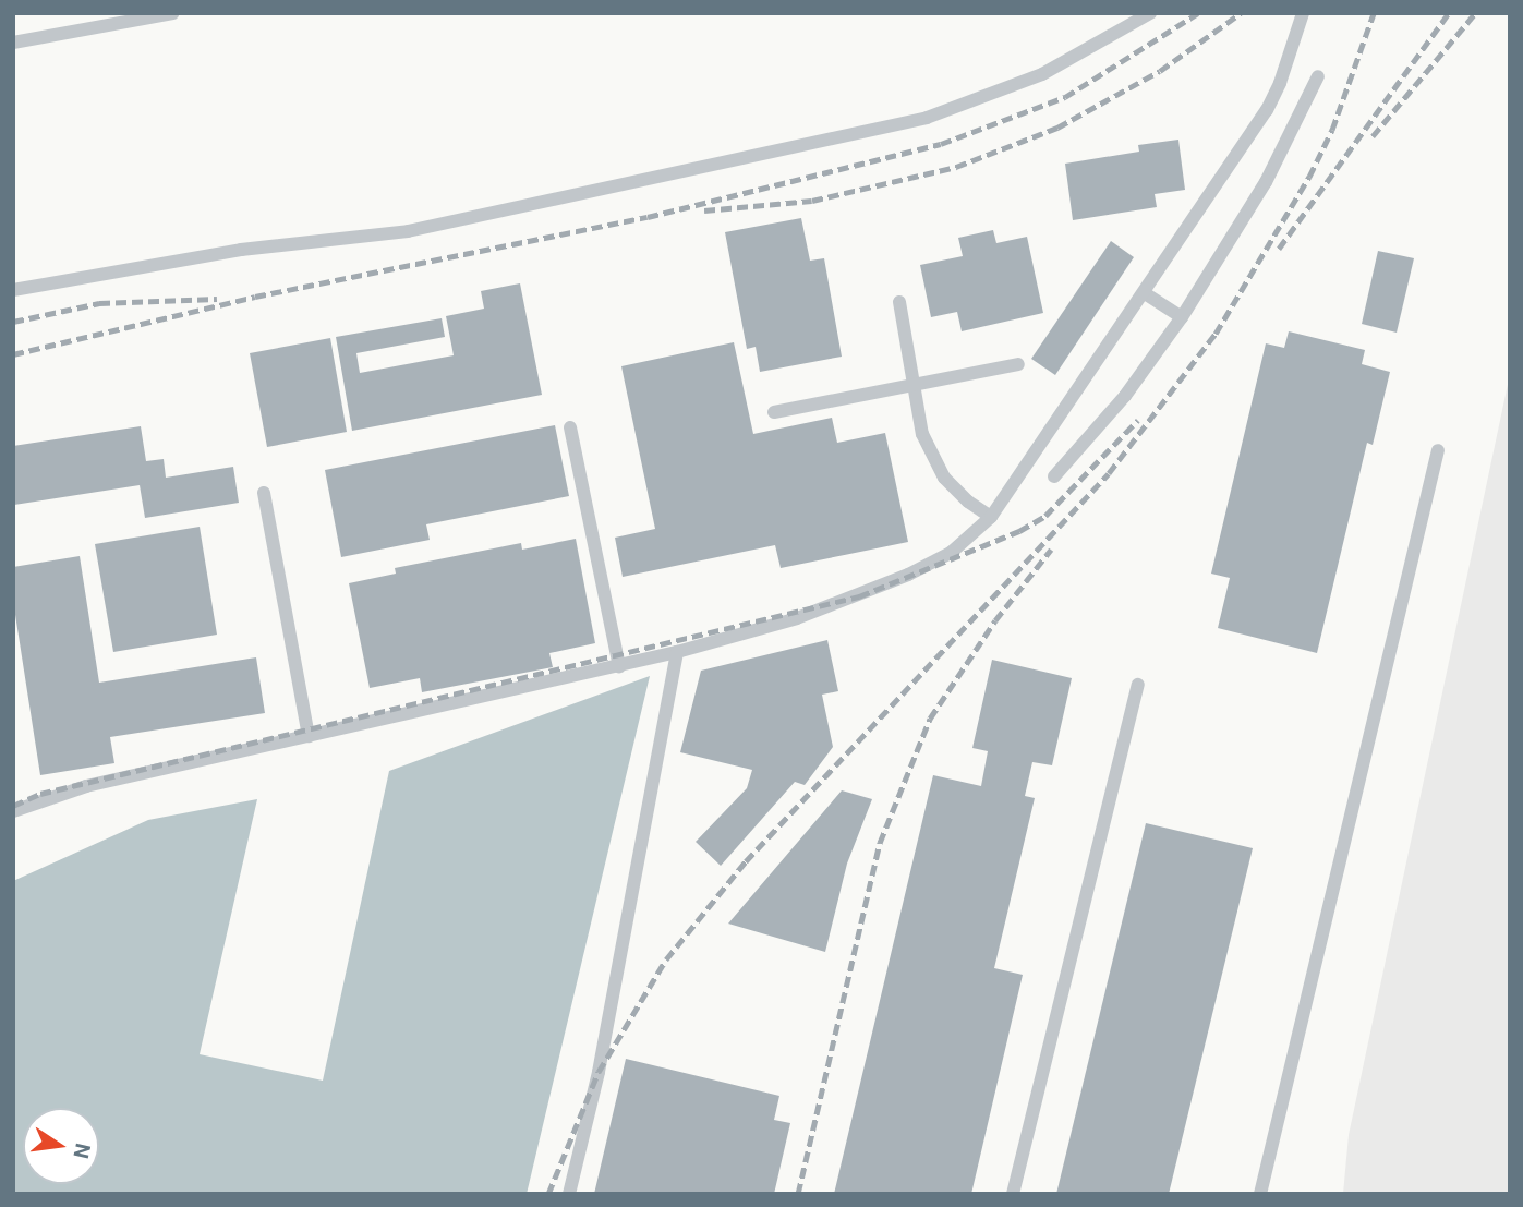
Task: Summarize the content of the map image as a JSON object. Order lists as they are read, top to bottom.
{
  "north": "right"
}
